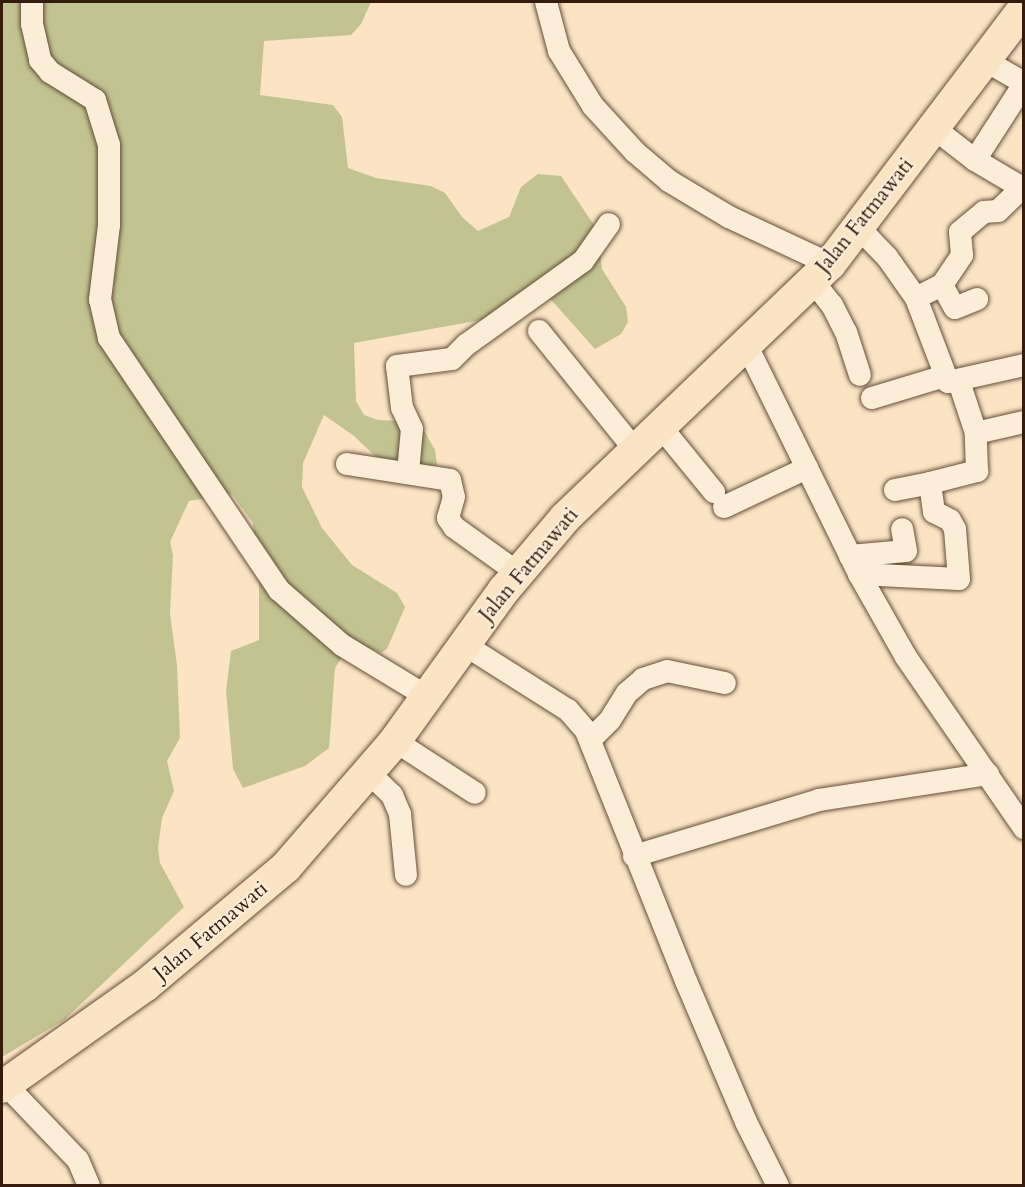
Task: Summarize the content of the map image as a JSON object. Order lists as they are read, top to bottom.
{
  "streets": {
    "highway": ["Jalan Fatmawati"]
  }
}
